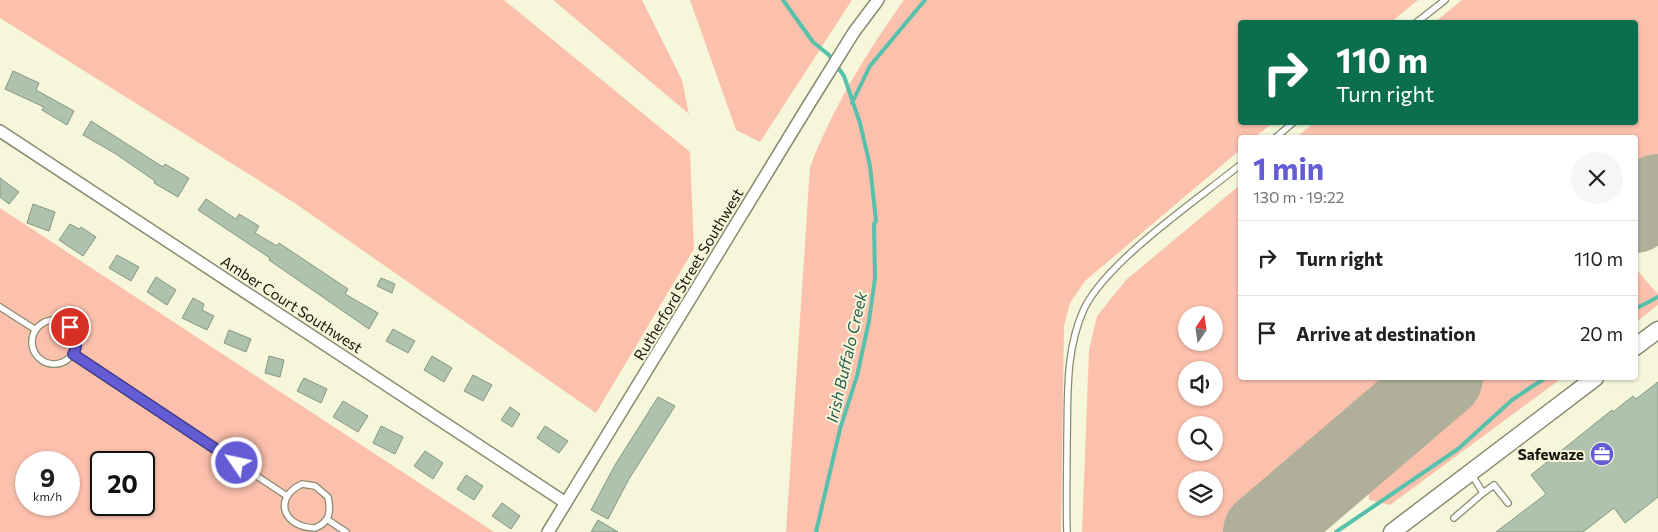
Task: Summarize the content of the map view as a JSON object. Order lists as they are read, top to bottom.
{
  "streets": {
    "street": ["Rutherford Street Southwest", "Amber Court Southwest"]
  },
  "crossings": [
    ["Rutherford Street Southwest", "Amber Court Southwest"]
  ],
  "water": ["Irish Buffalo Creek"],
  "places": {
    "office": ["Safewaze"]
  },
  "north": "top",
  "page": {
    "turn": ["110 m", "Turn right"],
    "heading": ["1 min", "130 m · 19:22"],
    "list": [
      {
        "name": "Turn right",
        "value": "110 m"
      },
      {
        "name": "Arrive at destination",
        "value": "20 m"
      }
    ],
    "speed": "9 km/h",
    "limit": "20"
  }
}
